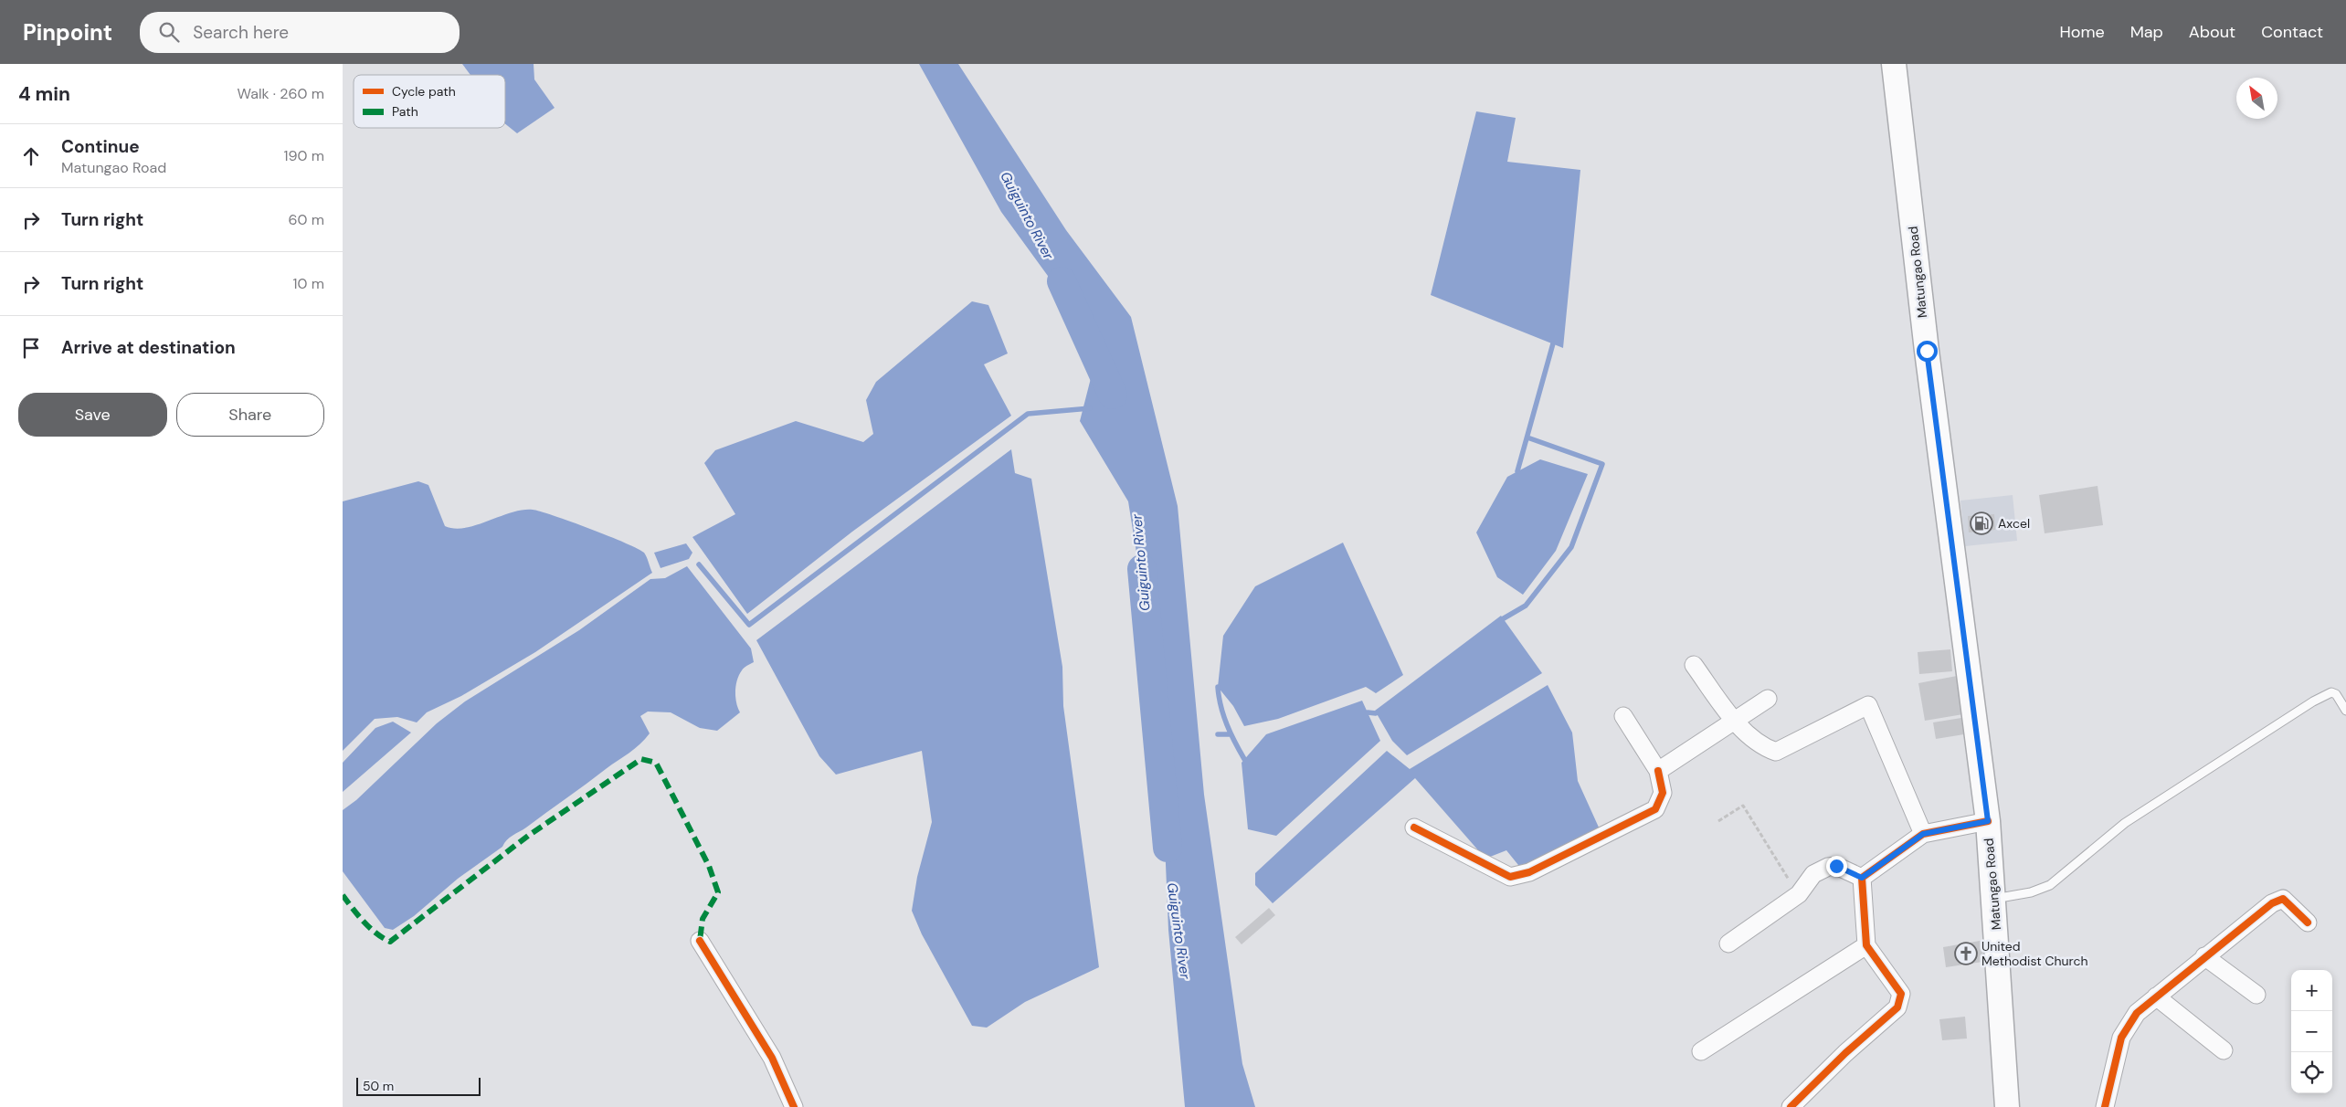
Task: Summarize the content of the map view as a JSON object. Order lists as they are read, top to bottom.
{
  "streets": {
    "main road": ["Matungao Road"]
  },
  "water": ["Guiguinto River"],
  "places": {
    "fuel station": ["Axcel"],
    "church": ["United Methodist Church"]
  },
  "legend": ["Cycle path", "Path"],
  "scale_bar": "50 m",
  "north": "top left",
  "page": {
    "header": "Pinpoint",
    "search": "Search here",
    "nav": [
      "Home",
      "Map",
      "About",
      "Contact"
    ],
    "heading": ["4 min", "Walk · 260 m"],
    "list": [
      ["Continue", "Matungao Road", "190 m"],
      ["Turn right", "60 m"],
      ["Turn right", "10 m"],
      "Arrive at destination"
    ],
    "buttons": ["Save", "Share"],
    "map_buttons": ["+", "−"],
    "scale": "50 m"
  }
}
